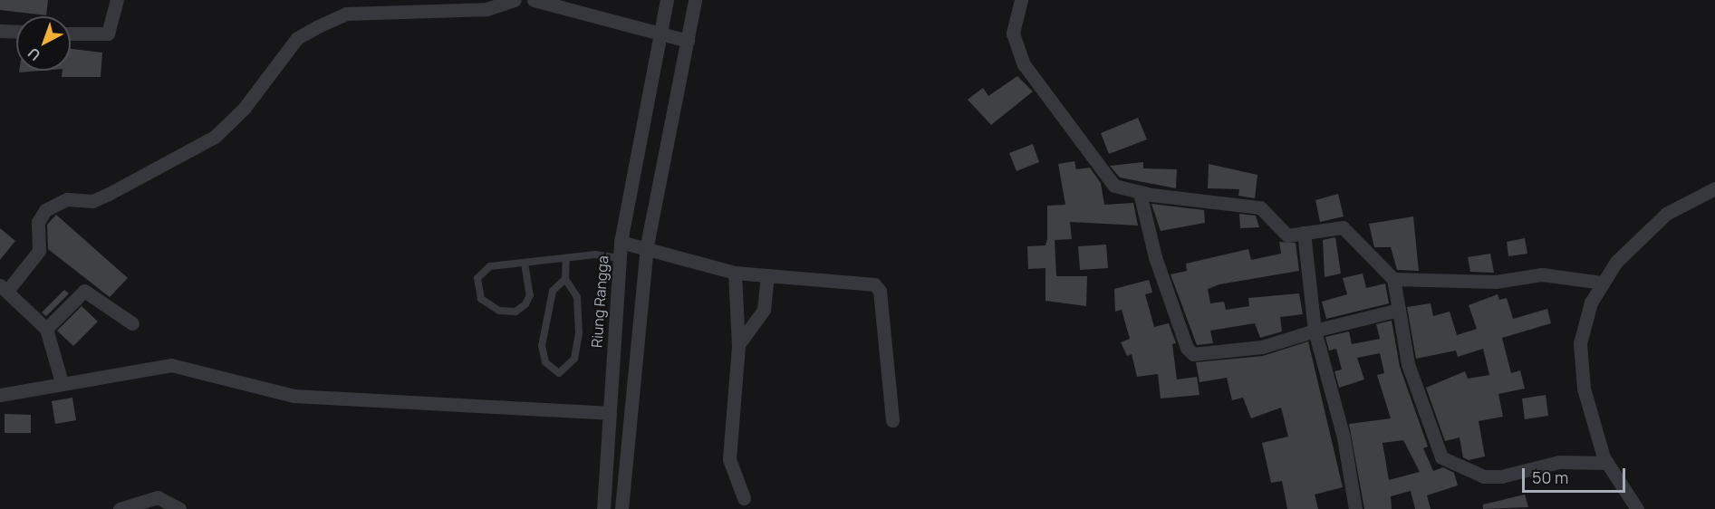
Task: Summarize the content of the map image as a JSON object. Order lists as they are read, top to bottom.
{
  "streets": {
    "street": ["Riung Rangga"]
  },
  "scale_bar": "50 m",
  "north": "bottom left"
}
